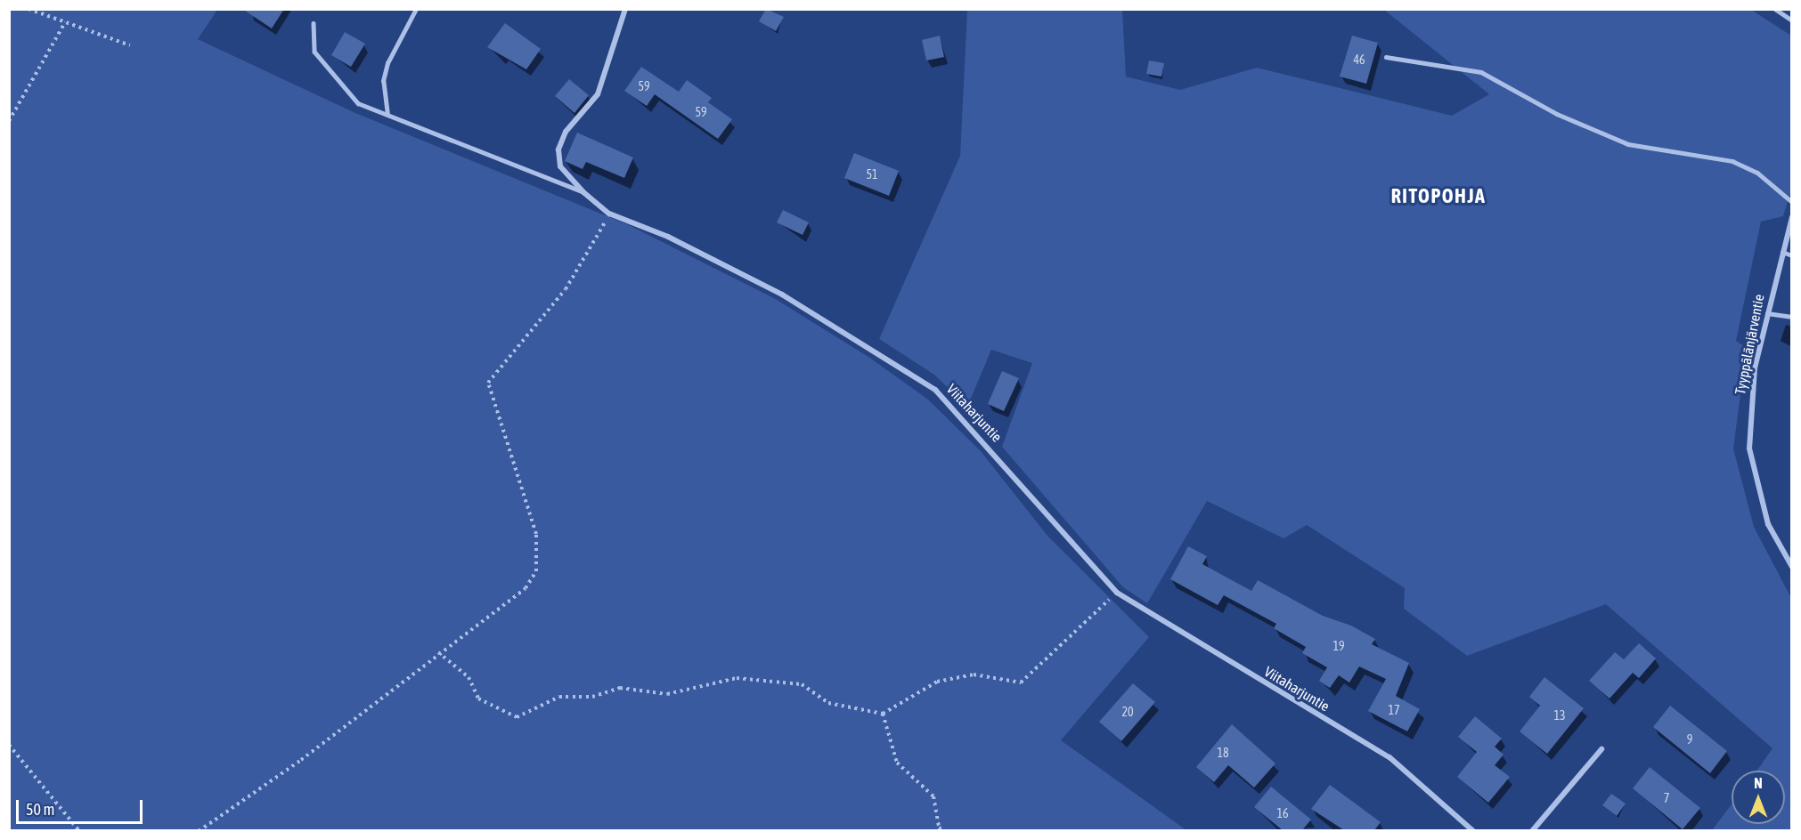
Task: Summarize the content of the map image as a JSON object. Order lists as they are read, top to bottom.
{
  "streets": {
    "street": ["Tyyppälänjärventie", "Viitaharjuntie"]
  },
  "districts": ["RITOPOHJA"],
  "house_numbers": [
    "46",
    "59",
    "59",
    "51",
    "19",
    "17",
    "20",
    "13",
    "9",
    "18",
    "7",
    "16"
  ],
  "scale_bar": "50 m",
  "north": "top"
}
